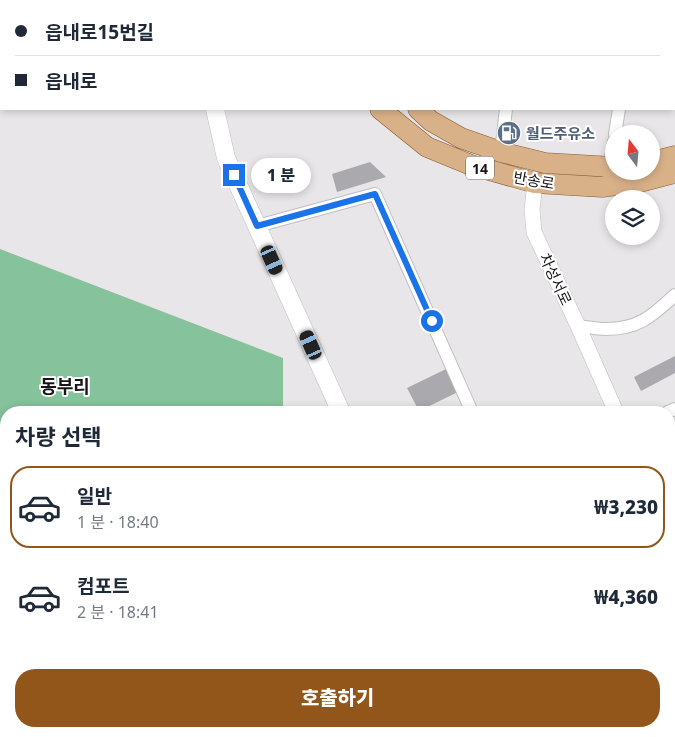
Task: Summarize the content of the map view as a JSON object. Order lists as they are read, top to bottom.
{
  "streets": {
    "main road": ["14", "반송로"],
    "street": ["차성서로"]
  },
  "crossings": [
    ["반송로", "차성서로"]
  ],
  "districts": ["동부리"],
  "places": {
    "fuel station": ["월드주유소"]
  },
  "north": "top",
  "page": {
    "banner": ["읍내로15번길", "읍내로"],
    "bubble": "1 분",
    "heading": "차량 선택",
    "list": [
      {
        "name": "일반",
        "note": "1 분 · 18:40",
        "value": "₩3,230"
      },
      {
        "name": "컴포트",
        "note": "2 분 · 18:41",
        "value": "₩4,360"
      }
    ],
    "buttons": "호출하기"
  }
}
